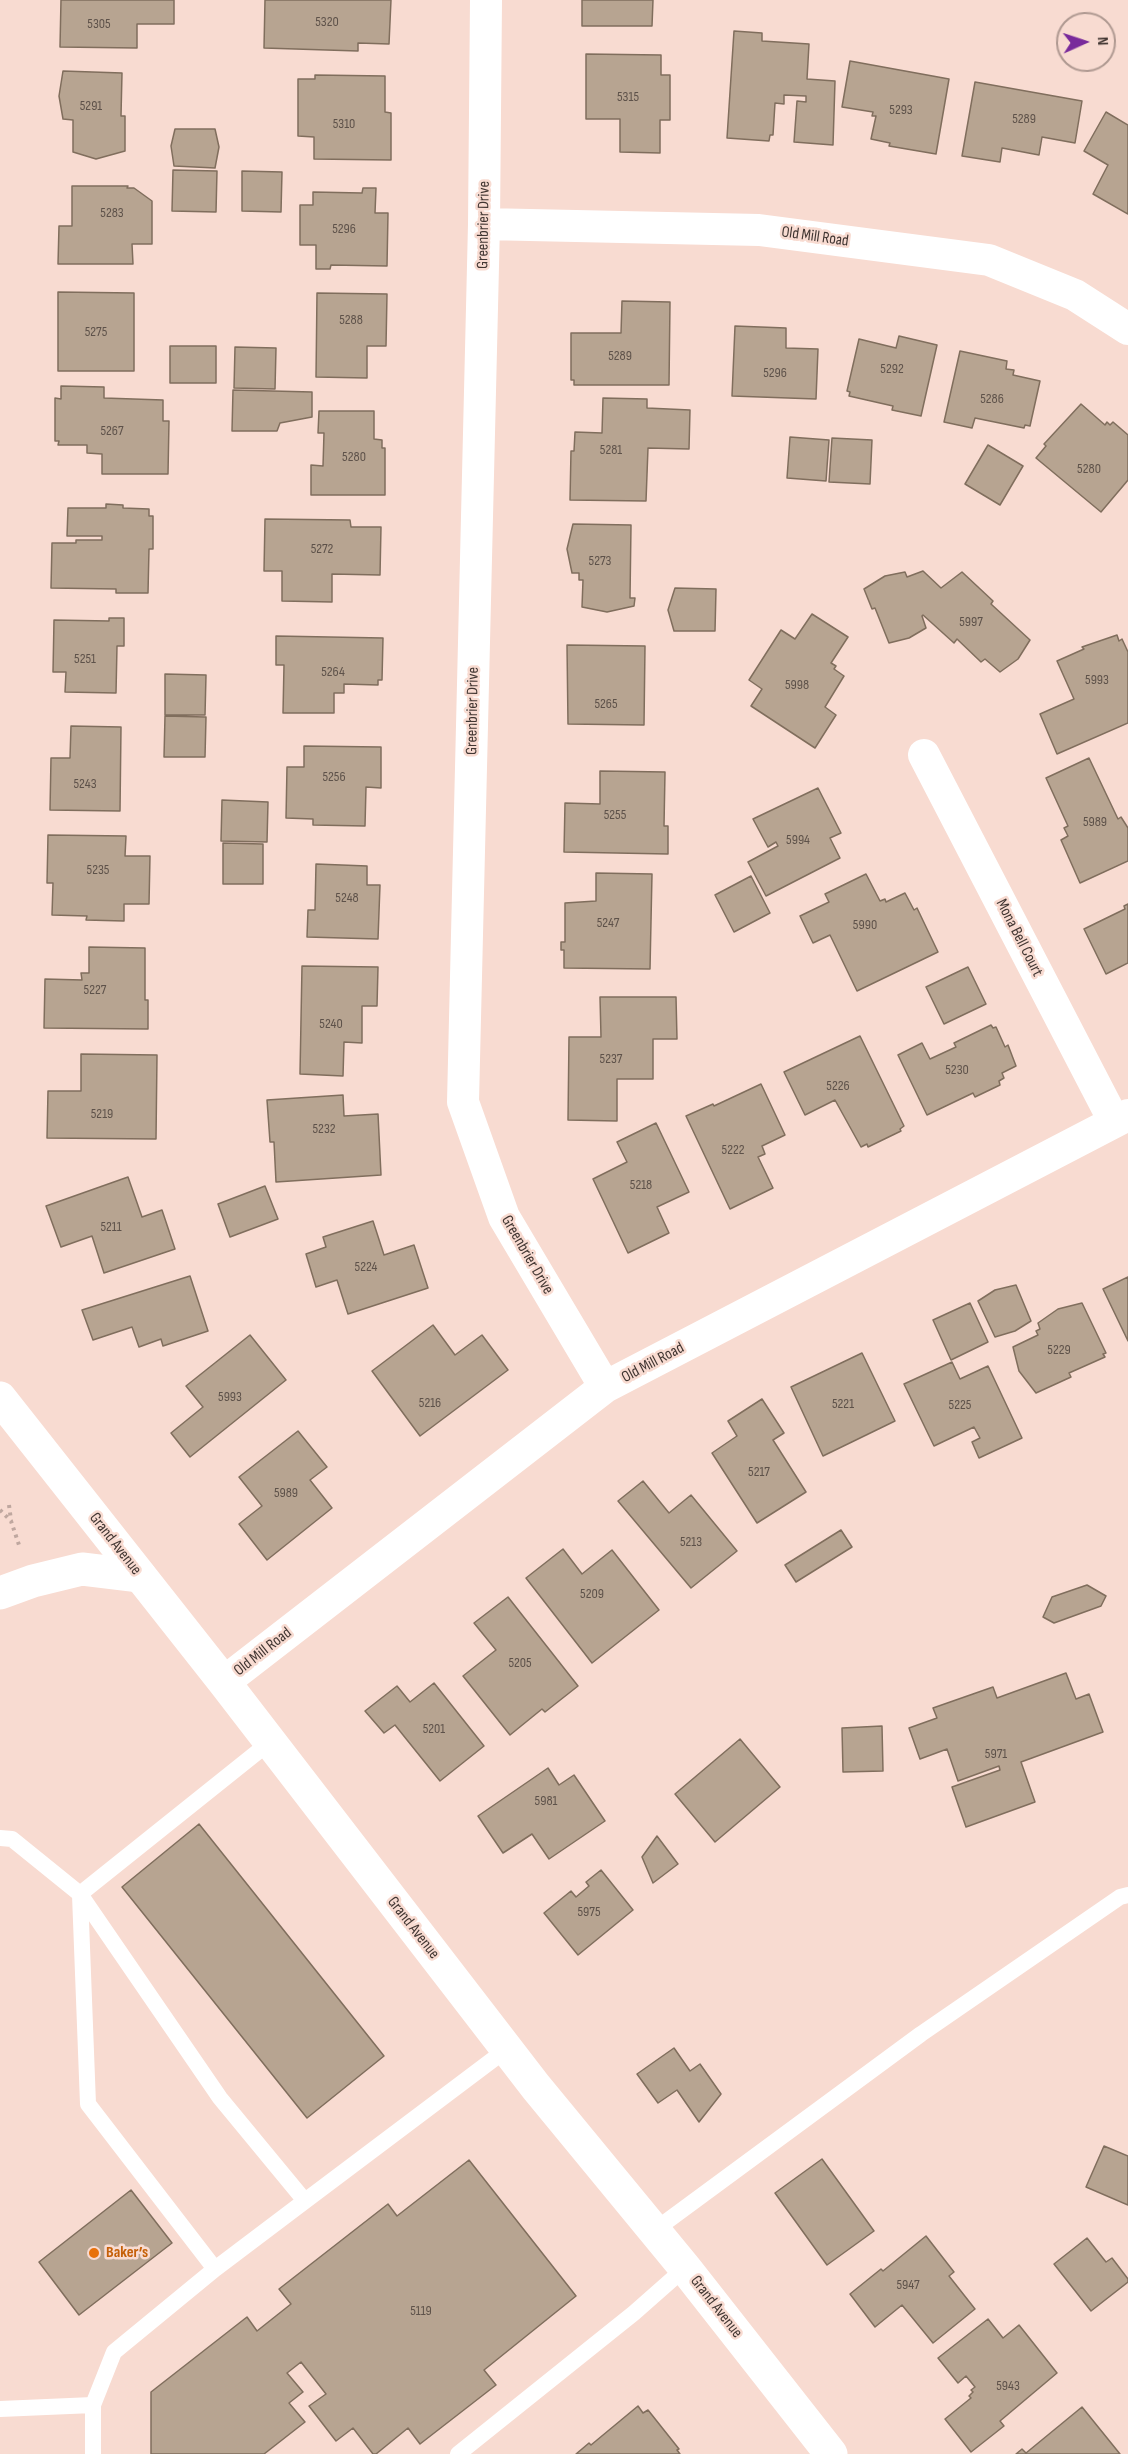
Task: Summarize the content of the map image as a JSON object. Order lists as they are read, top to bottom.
{
  "streets": {
    "street": [
      "Greenbrier Drive",
      "Old Mill Road",
      "Mona Bell Court",
      "Grand Avenue"
    ]
  },
  "crossings": [
    ["Greenbrier Drive", "Old Mill Road"],
    ["Old Mill Road", "Mona Bell Court"],
    ["Old Mill Road", "Grand Avenue"]
  ],
  "places": ["Baker’s"],
  "house_numbers": [
    "5320",
    "5305",
    "5315",
    "5291",
    "5293",
    "5289",
    "5310",
    "5283",
    "5296",
    "5288",
    "5275",
    "5289",
    "5292",
    "5296",
    "5286",
    "5267",
    "5281",
    "5280",
    "5280",
    "5272",
    "5273",
    "5997",
    "5251",
    "5264",
    "5993",
    "5998",
    "5265",
    "5256",
    "5243",
    "5255",
    "5989",
    "5994",
    "5235",
    "5248",
    "5247",
    "5990",
    "5227",
    "5240",
    "5237",
    "5230",
    "5226",
    "5219",
    "5232",
    "5222",
    "5218",
    "5211",
    "5224",
    "5229",
    "5993",
    "5216",
    "5221",
    "5225",
    "5217",
    "5989",
    "5213",
    "5209",
    "5205",
    "5201",
    "5971",
    "5981",
    "5975",
    "5947",
    "5119",
    "5943"
  ],
  "north": "right"
}
